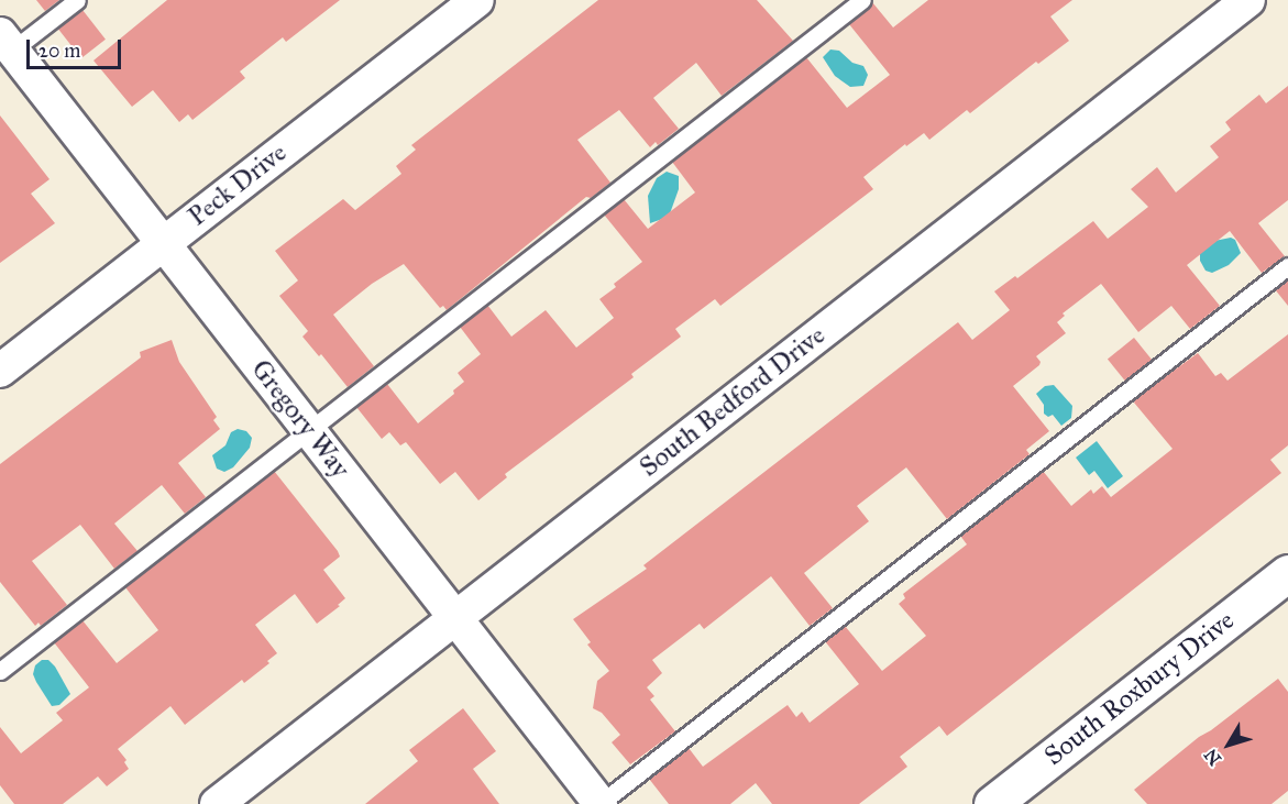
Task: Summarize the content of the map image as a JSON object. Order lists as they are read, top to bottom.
{
  "streets": {
    "street": [
      "Peck Drive",
      "South Bedford Drive",
      "Gregory Way",
      "South Roxbury Drive"
    ]
  },
  "crossings": [
    ["Peck Drive", "Gregory Way"],
    ["South Bedford Drive", "Gregory Way"]
  ],
  "scale_bar": "20 m",
  "north": "bottom left"
}
